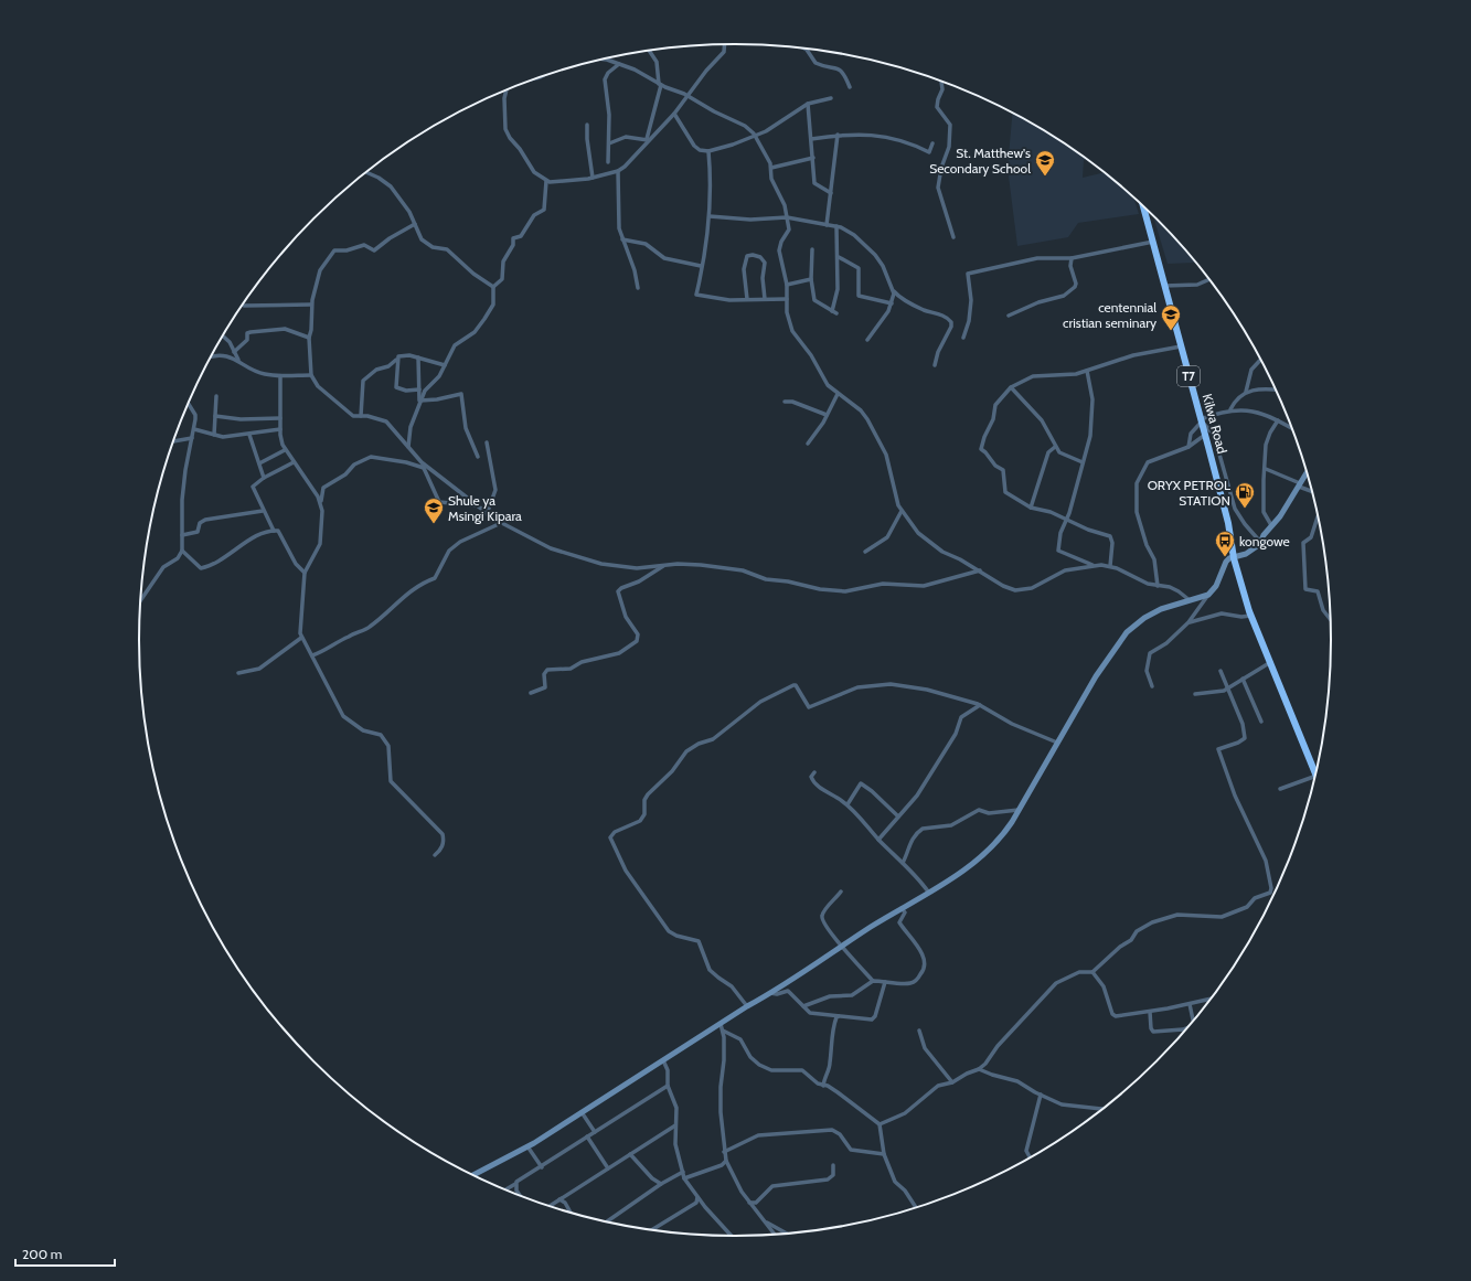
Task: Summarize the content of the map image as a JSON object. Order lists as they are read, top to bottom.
{
  "streets": {
    "highway": ["T7", "Kilwa Road"]
  },
  "crossings": [
    ["T7", "Kilwa Road"]
  ],
  "places": {
    "school or university": ["St. Matthew's Secondary School", "centennial cristian seminary", "Shule ya Msingi Kipara"],
    "fuel station": ["ORYX PETROL STATION"],
    "bus stop": ["kongowe"]
  },
  "scale_bar": "200 m"
}
